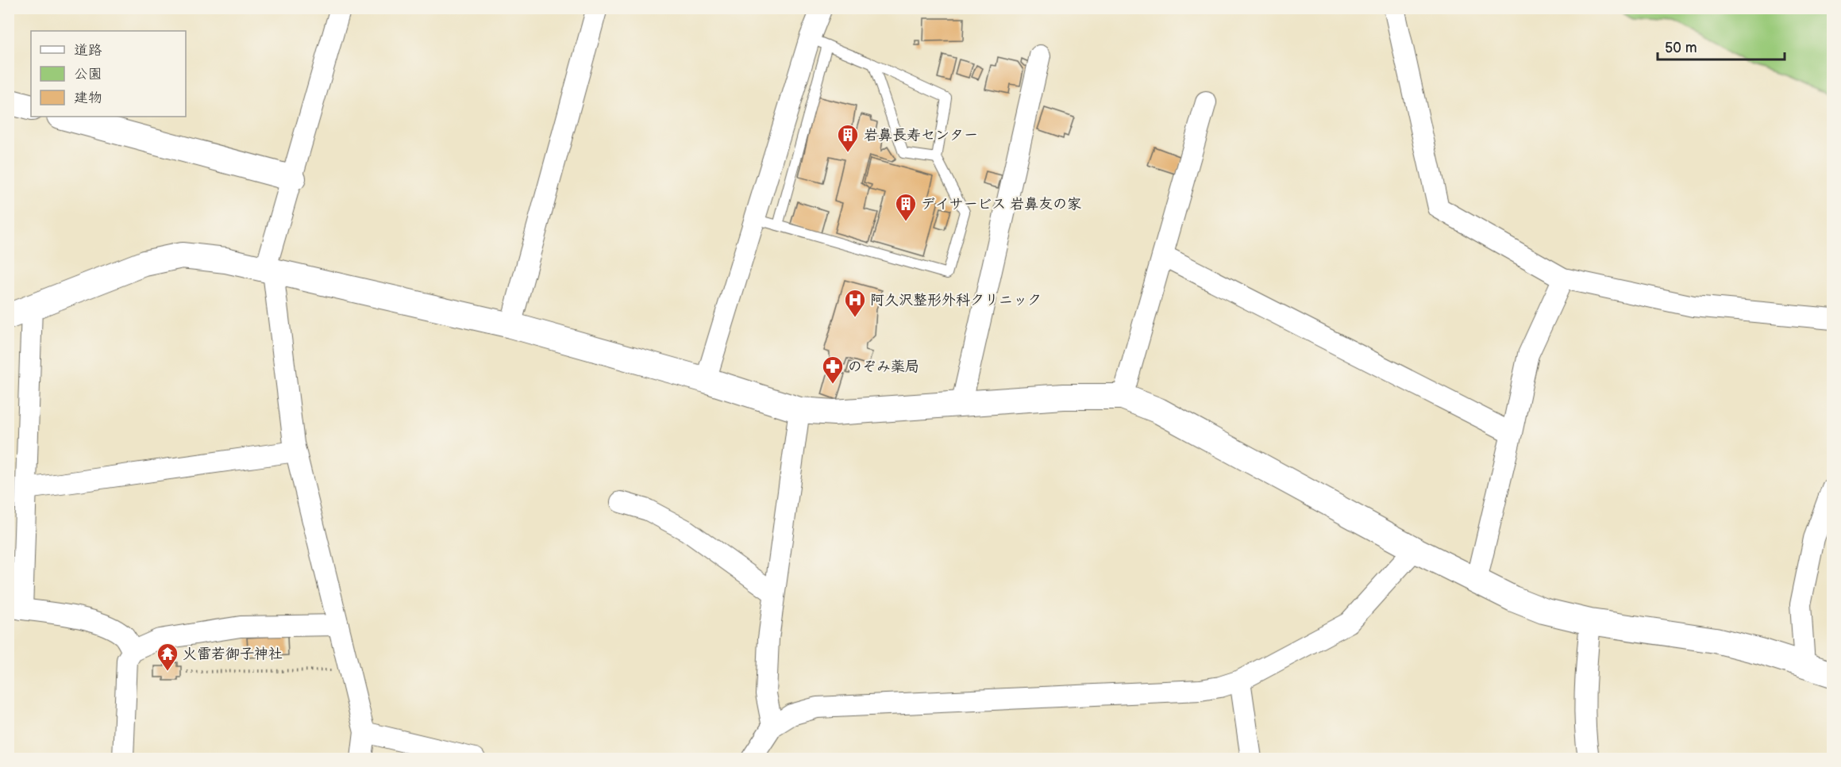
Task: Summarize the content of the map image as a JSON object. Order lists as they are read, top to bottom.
{
  "places": {
    "building": ["岩鼻長寿センター", "デイサービス 岩鼻友の家"],
    "hospital": ["阿久沢整形外科クリニック"],
    "pharmacy": ["のぞみ薬局"],
    "temple": ["火雷若御子神社"]
  },
  "legend": ["道路", "公園", "建物"],
  "scale_bar": "50 m"
}
